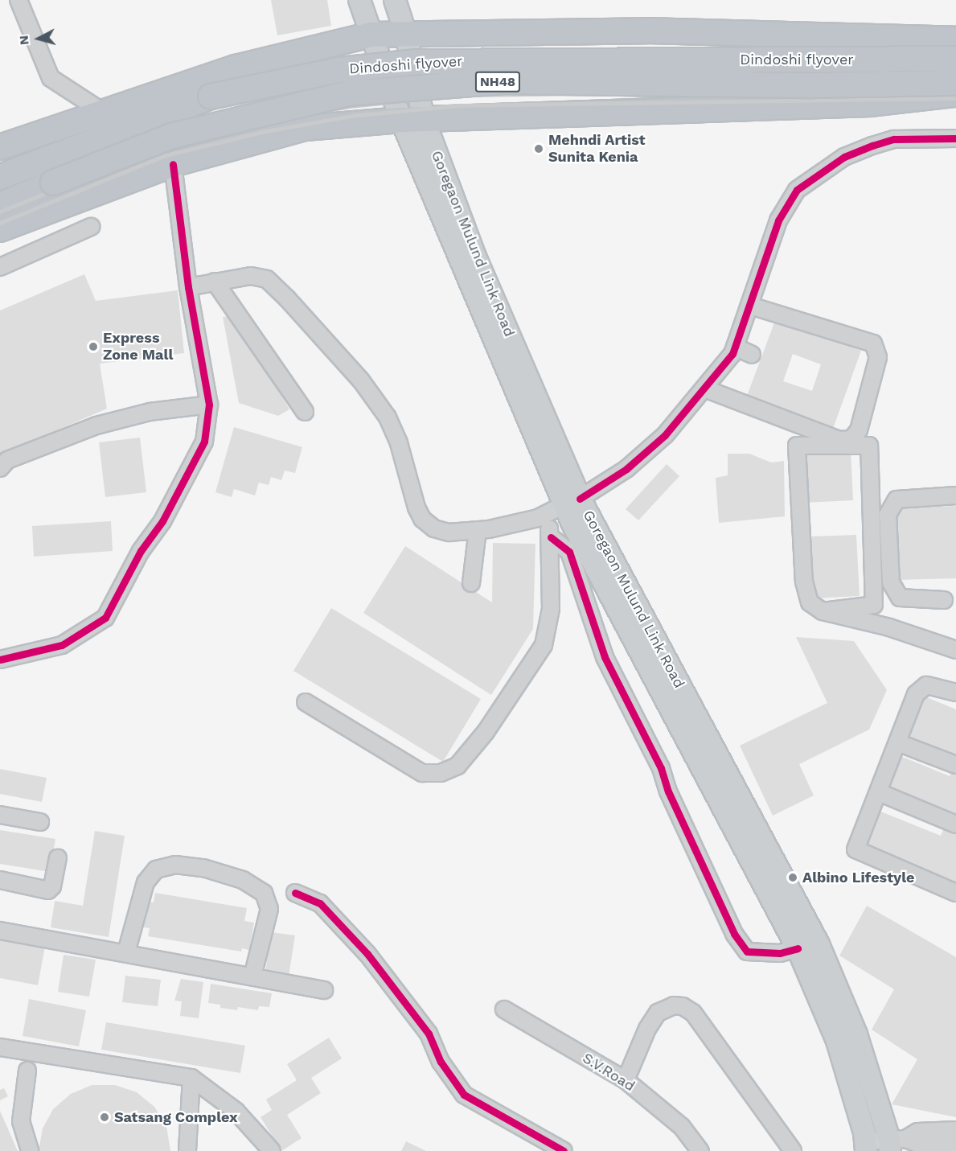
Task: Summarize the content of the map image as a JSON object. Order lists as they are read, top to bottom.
{
  "streets": {
    "highway": ["Dindoshi flyover", "NH48"],
    "main road": ["Goregaon Mulund Link Road"],
    "street": ["S.V.Road"]
  },
  "places": [
    "Mehndi Artist Sunita Kenia",
    "Express Zone Mall",
    "Albino Lifestyle",
    "Satsang Complex"
  ],
  "north": "left"
}
